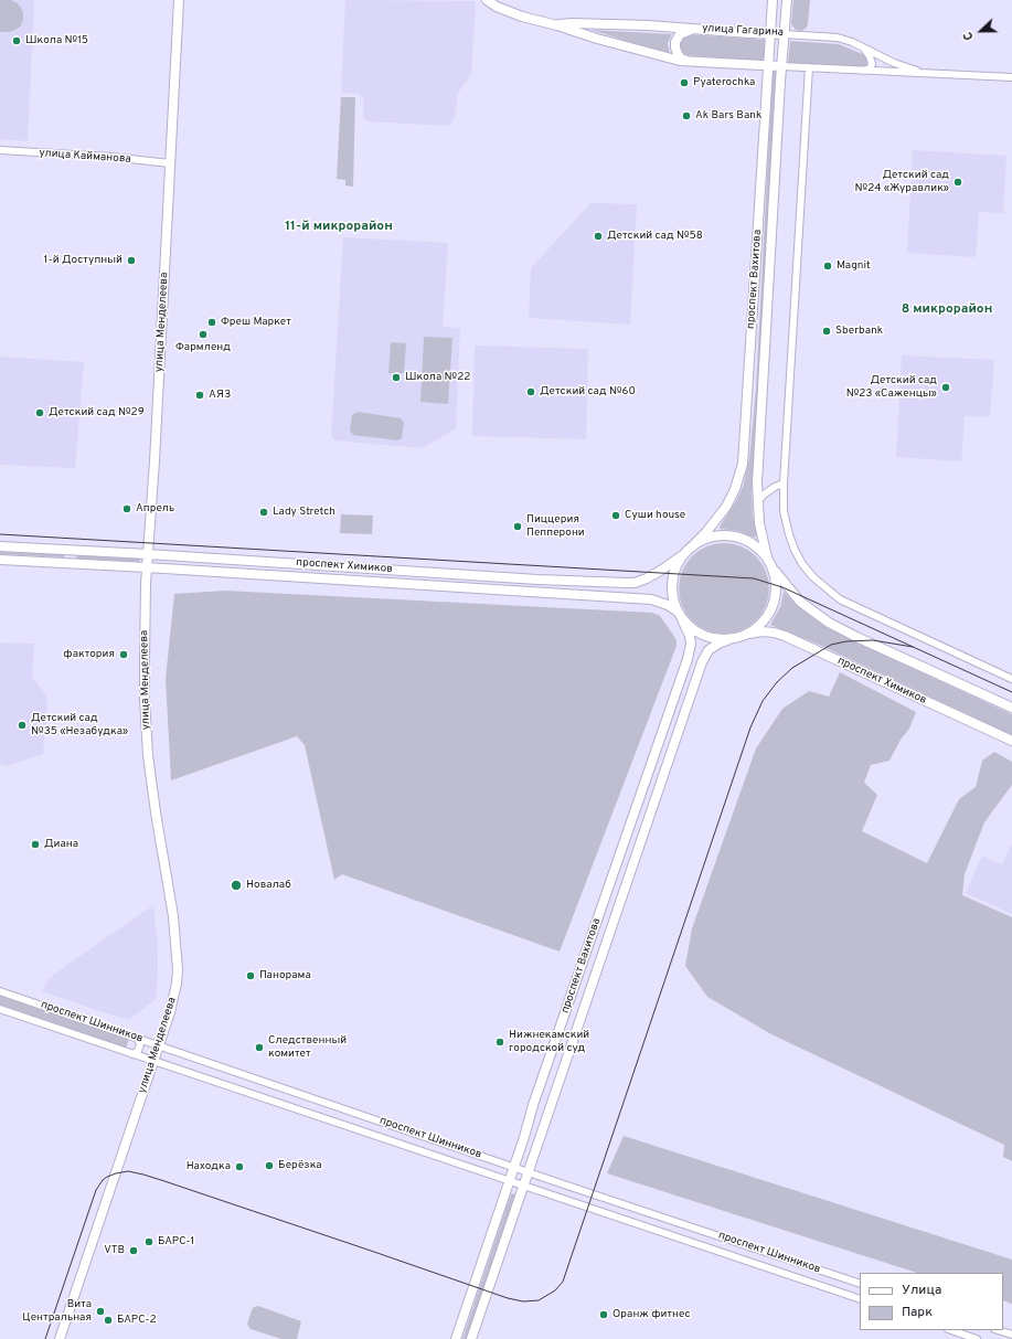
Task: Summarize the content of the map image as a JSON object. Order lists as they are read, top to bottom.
{
  "streets": {
    "main road": [
      "улица Гагарина",
      "проспект Вахитова",
      "улица Менделеева",
      "проспект Химиков"
    ],
    "street": ["улица Кайманова", "проспект Шинников"]
  },
  "crossings": [
    ["улица Гагарина", "проспект Вахитова"],
    ["улица Кайманова", "улица Менделеева"],
    ["проспект Вахитова", "проспект Химиков"],
    ["проспект Вахитова", "проспект Шинников"],
    ["улица Менделеева", "проспект Химиков"],
    ["улица Менделеева", "проспект Шинников"]
  ],
  "districts": ["11-й микрорайон", "8 микрорайон"],
  "places": [
    "Школа №15",
    "Pyaterochka",
    "Ak Bars Bank",
    "Детский сад №24 «Журавлик»",
    "Детский сад №58",
    "1-й Доступный",
    "Magnit",
    "Фреш Маркет",
    "Sberbank",
    "Фармленд",
    "Школа №22",
    "Детский сад №23 «Саженцы»",
    "Детский сад №60",
    "АЯЗ",
    "Детский сад №29",
    "Апрель",
    "Lady Stretch",
    "Суши house",
    "Пиццерия Пепперони",
    "фактория",
    "Детский сад №35 «Незабудка»",
    "Диана",
    "Новалаб",
    "Панорама",
    "Нижнекамский городской суд",
    "Следственный комитет",
    "Берёзка",
    "Находка",
    "БАРС-1",
    "VTB",
    "Вита Центральная",
    "Оранж фитнес",
    "БАРС-2"
  ],
  "legend": ["Улица", "Парк"],
  "north": "left"
}
